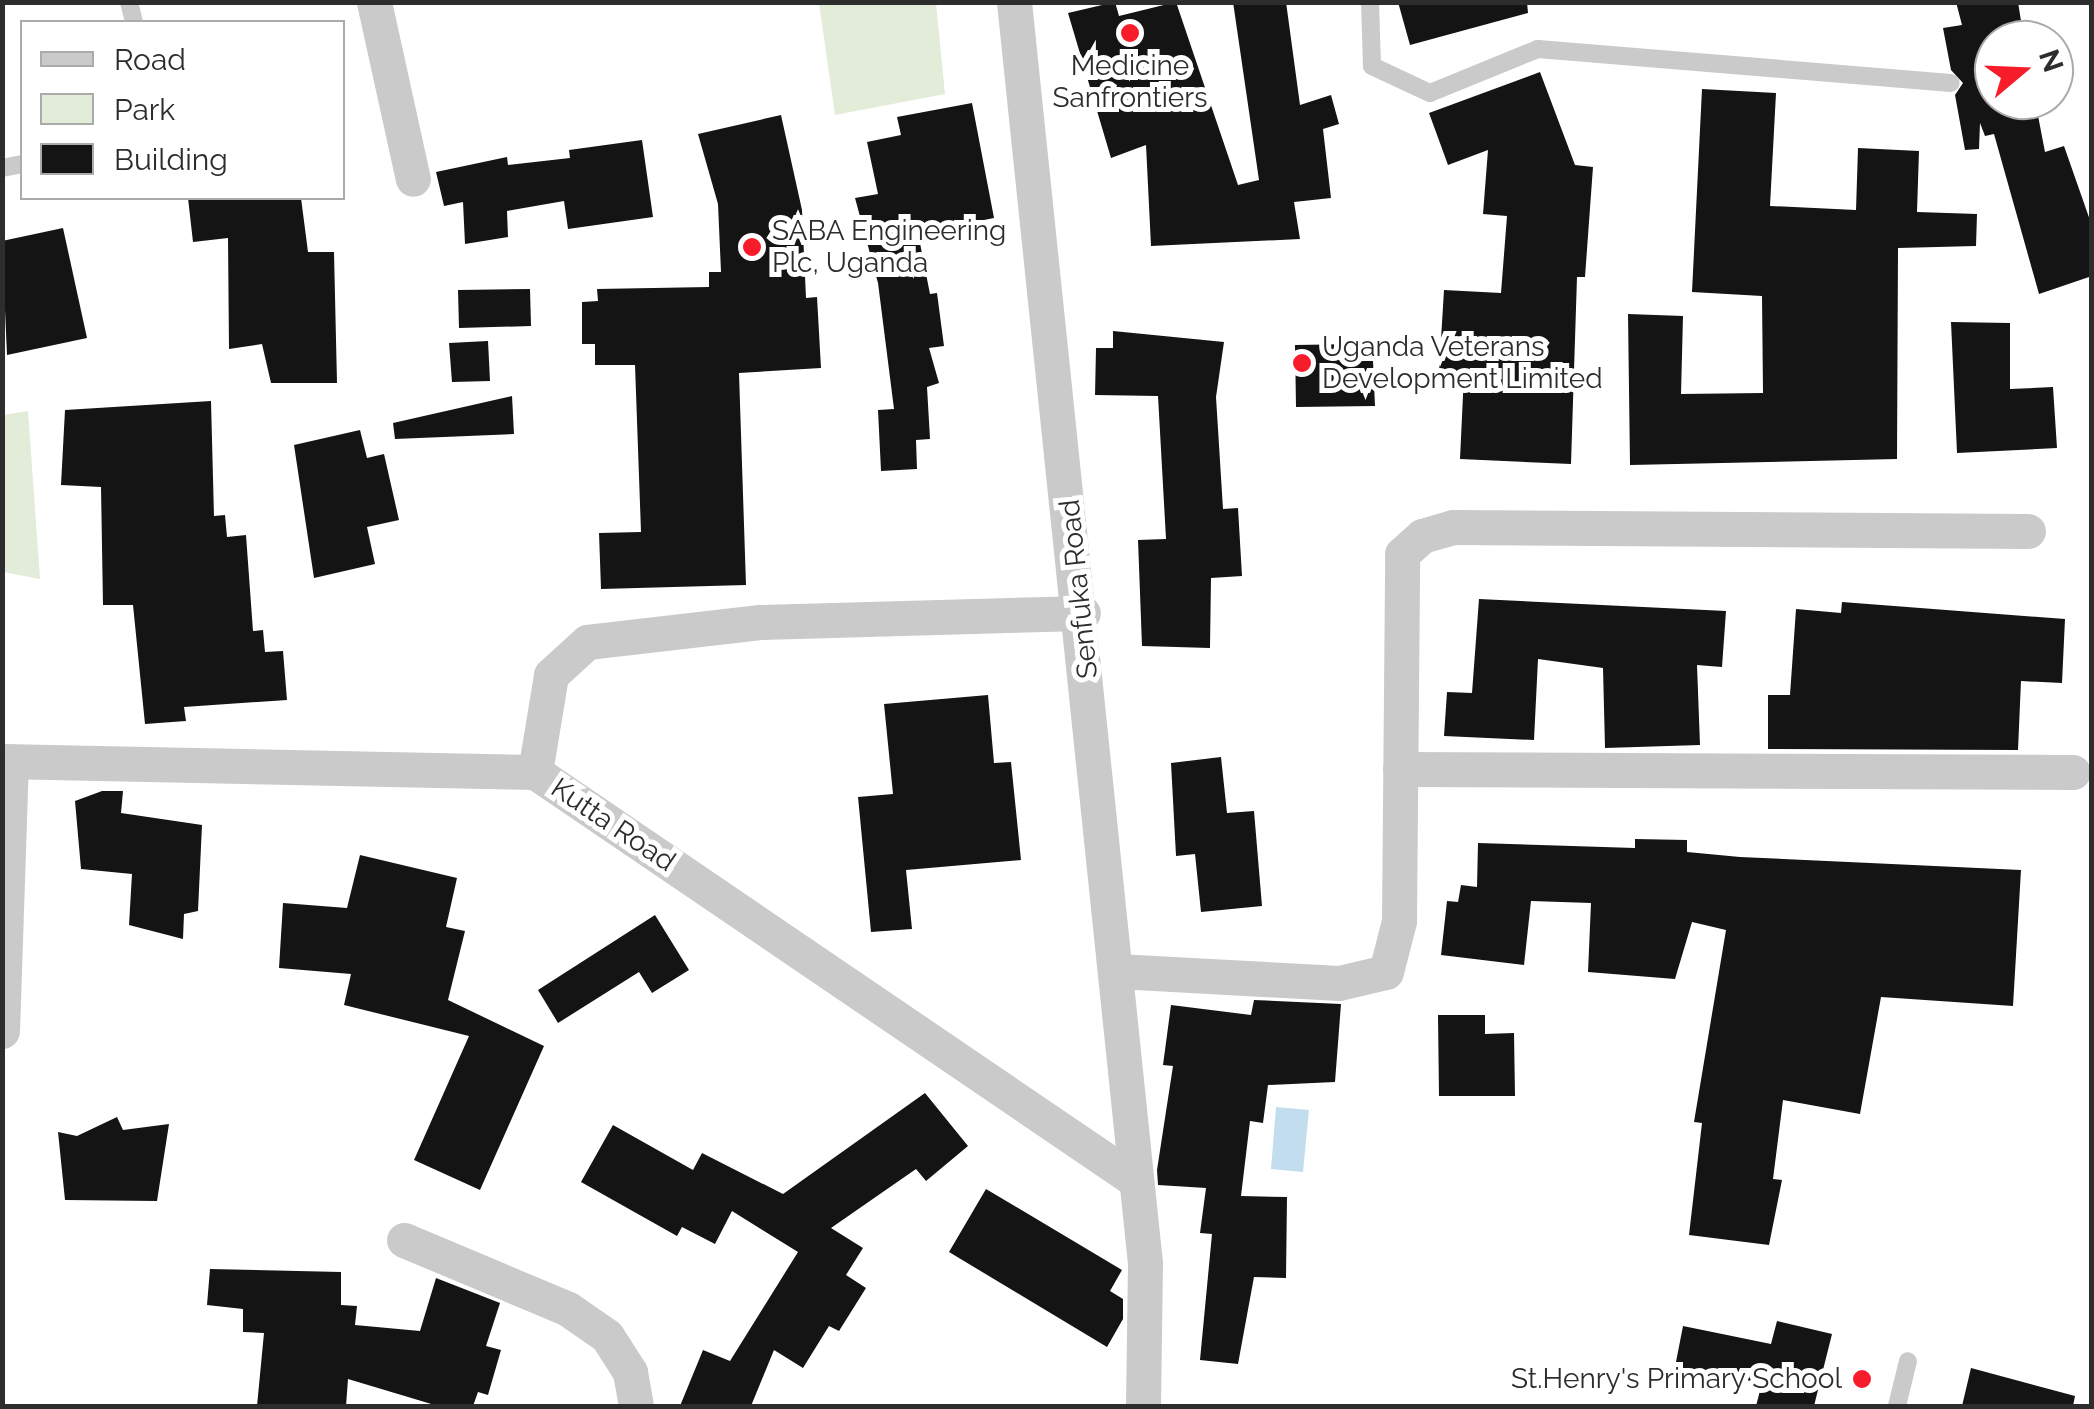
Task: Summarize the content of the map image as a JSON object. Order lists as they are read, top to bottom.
{
  "streets": {
    "street": ["Senfuka Road", "Kutta Road"]
  },
  "crossings": [
    ["Senfuka Road", "Kutta Road"]
  ],
  "places": [
    "Medicine Sanfrontiers",
    "SABA Engineering Plc, Uganda",
    "Uganda Veterans Development Limited",
    "St.Henry's Primary School"
  ],
  "legend": ["Road", "Park", "Building"],
  "north": "right"
}
